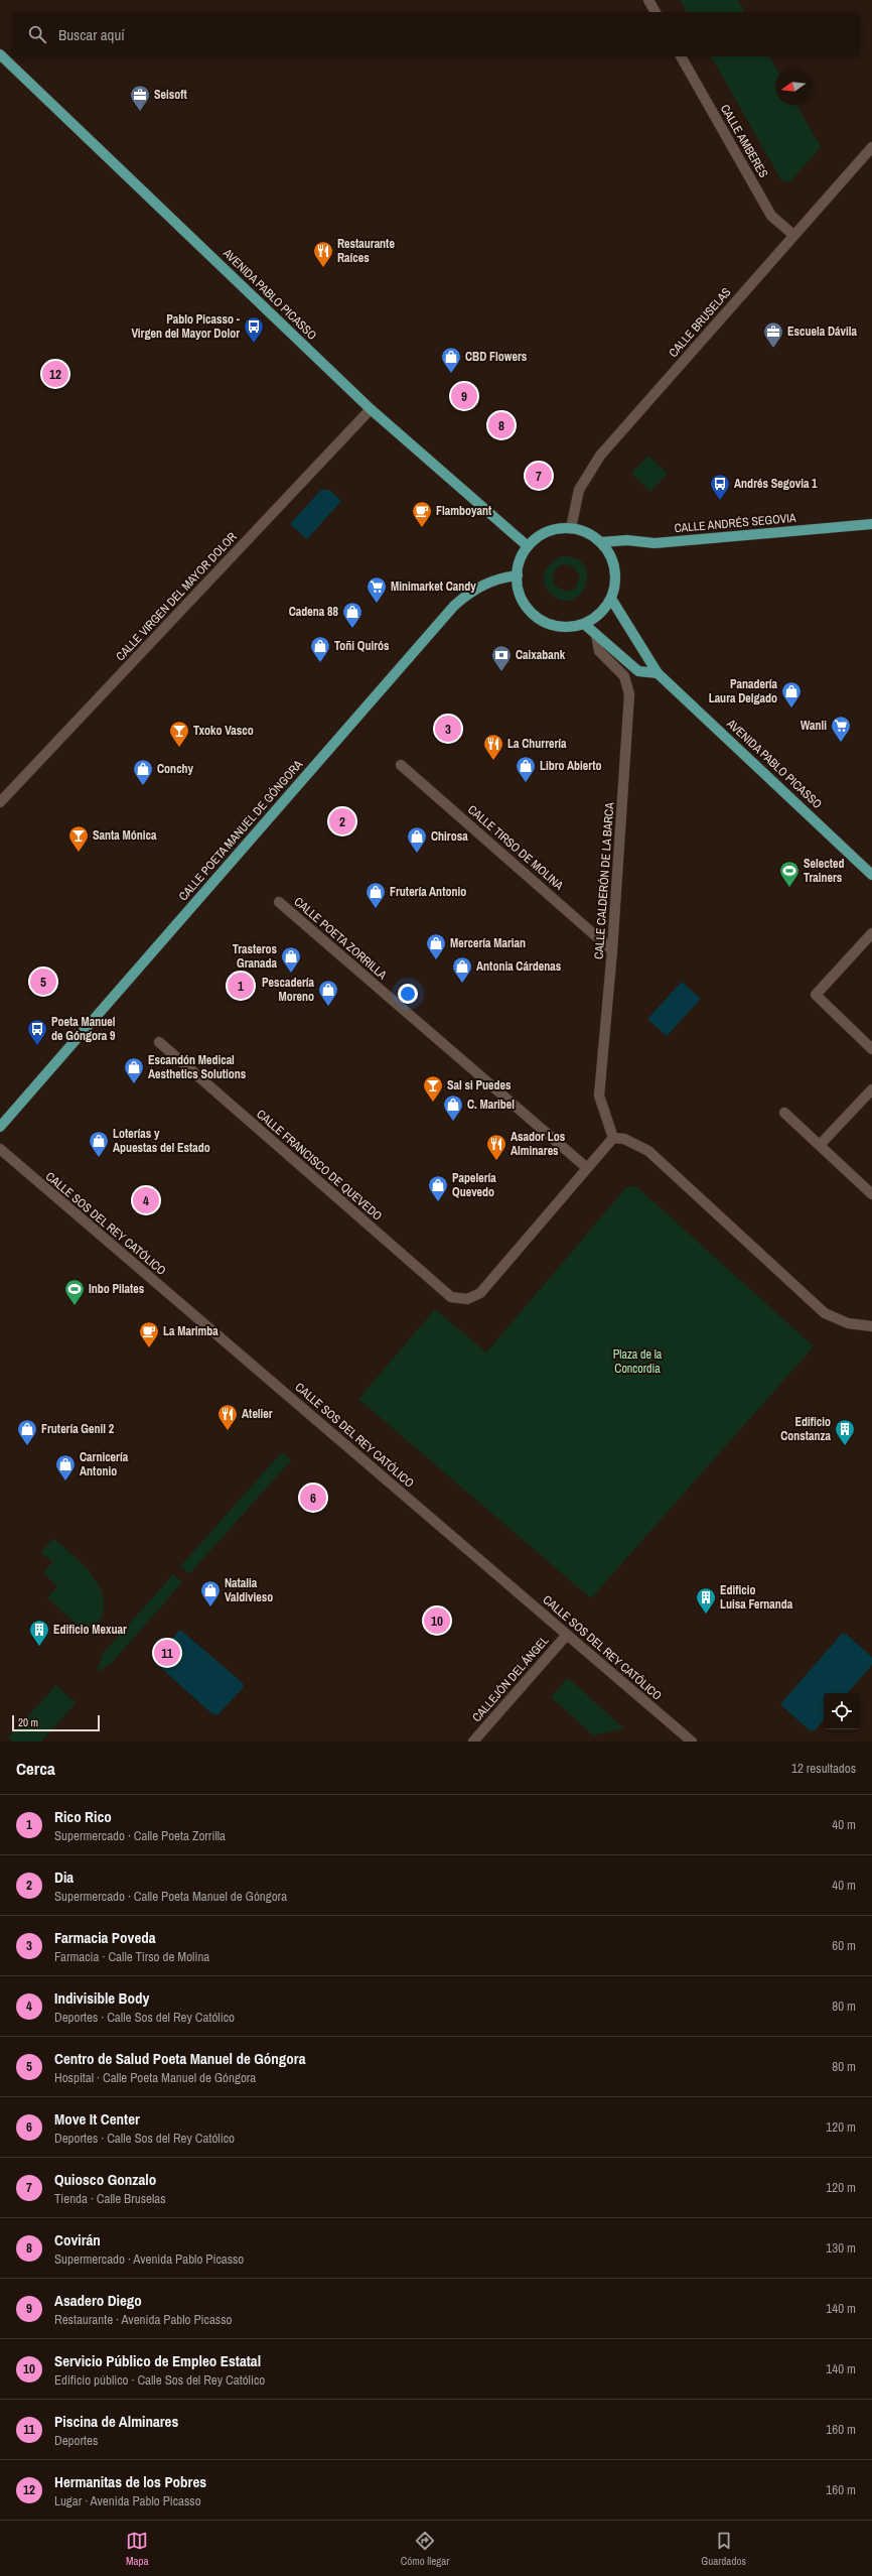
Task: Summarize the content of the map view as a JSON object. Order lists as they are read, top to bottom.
{
  "streets": {
    "main road": ["AVENIDA PABLO PICASSO", "CALLE ANDRÉS SEGOVIA", "CALLE POETA MANUEL DE GÓNGORA"],
    "street": [
      "CALLE AMBERES",
      "CALLE BRUSELAS",
      "CALLE VIRGEN DEL MAYOR DOLOR",
      "CALLE TIRSO DE MOLINA",
      "CALLE CALDERÓN DE LA BARCA",
      "CALLE POETA ZORRILLA",
      "CALLE FRANCISCO DE QUEVEDO",
      "CALLE SOS DEL REY CATÓLICO",
      "CALLEJÓN DEL ÁNGEL"
    ]
  },
  "crossings": [
    ["CALLE AMBERES", "CALLE BRUSELAS"],
    ["AVENIDA PABLO PICASSO", "CALLE BRUSELAS"],
    ["AVENIDA PABLO PICASSO", "CALLE ANDRÉS SEGOVIA"],
    ["AVENIDA PABLO PICASSO", "CALLE VIRGEN DEL MAYOR DOLOR"],
    ["AVENIDA PABLO PICASSO", "CALLE POETA MANUEL DE GÓNGORA"],
    ["CALLE BRUSELAS", "CALLE ANDRÉS SEGOVIA"],
    ["CALLE BRUSELAS", "CALLE POETA MANUEL DE GÓNGORA"],
    ["CALLE ANDRÉS SEGOVIA", "CALLE POETA MANUEL DE GÓNGORA"],
    ["CALLE TIRSO DE MOLINA", "CALLE CALDERÓN DE LA BARCA"],
    ["CALLE POETA ZORRILLA", "CALLE FRANCISCO DE QUEVEDO"],
    ["CALLE SOS DEL REY CATÓLICO", "CALLEJÓN DEL ÁNGEL"]
  ],
  "parks": ["Plaza de la Concordia"],
  "places": {
    "office": ["Seisoft", "Escuela Dávila"],
    "restaurant": [
      "Restaurante Raíces",
      "La Churrería",
      "Asador Los Alminares",
      "Atelier"
    ],
    "bus stop": ["Pablo Picasso - Virgen del Mayor Dolor", "Andrés Segovia 1", "Poeta Manuel de Góngora 9"],
    "shop": [
      "CBD Flowers",
      "Cadena 88",
      "Toñi Quirós",
      "Panadería Laura Delgado",
      "Libro Abierto",
      "Conchy",
      "Chirosa",
      "Frutería Antonio",
      "Mercería Marian",
      "Trasteros Granada",
      "Antonia Cárdenas",
      "Pescadería Moreno",
      "Escandón Medical Aesthetics Solutions",
      "C. Maribel",
      "Loterías y Apuestas del Estado",
      "Papelería Quevedo",
      "Frutería Genil 2",
      "Carnicería Antonio",
      "Natalia Valdivieso"
    ],
    "cafe": ["Flamboyant", "La Marimba"],
    "supermarket": ["Minimarket Candy", "Wanli"],
    "bank": ["Caixabank"],
    "bar": ["Txoko Vasco", "Santa Mónica", "Sal si Puedes"],
    "sports": ["Selected Trainers", "Inbo Pilates"],
    "building": ["Edificio Constanza", "Edificio Luisa Fernanda", "Edificio Mexuar"]
  },
  "scale_bar": "20 m",
  "north": "left",
  "page": {
    "search": "Buscar aquí",
    "pins": [
      "12",
      "9",
      "8",
      "7",
      "3",
      "2",
      "5",
      "1",
      "4",
      "6",
      "10",
      "11"
    ],
    "scale": "20 m",
    "heading": ["Cerca", "12 resultados"],
    "list": [
      {
        "mark": "1",
        "name": "Rico Rico",
        "note": "Supermercado · Calle Poeta Zorrilla",
        "value": "40 m"
      },
      {
        "mark": "2",
        "name": "Dia",
        "note": "Supermercado · Calle Poeta Manuel de Góngora",
        "value": "40 m"
      },
      {
        "mark": "3",
        "name": "Farmacia Poveda",
        "note": "Farmacia · Calle Tirso de Molina",
        "value": "60 m"
      },
      {
        "mark": "4",
        "name": "Indivisible Body",
        "note": "Deportes · Calle Sos del Rey Católico",
        "value": "80 m"
      },
      {
        "mark": "5",
        "name": "Centro de Salud Poeta Manuel de Góngora",
        "note": "Hospital · Calle Poeta Manuel de Góngora",
        "value": "80 m"
      },
      {
        "mark": "6",
        "name": "Move It Center",
        "note": "Deportes · Calle Sos del Rey Católico",
        "value": "120 m"
      },
      {
        "mark": "7",
        "name": "Quiosco Gonzalo",
        "note": "Tienda · Calle Bruselas",
        "value": "120 m"
      },
      {
        "mark": "8",
        "name": "Covirán",
        "note": "Supermercado · Avenida Pablo Picasso",
        "value": "130 m"
      },
      {
        "mark": "9",
        "name": "Asadero Diego",
        "note": "Restaurante · Avenida Pablo Picasso",
        "value": "140 m"
      },
      {
        "mark": "10",
        "name": "Servicio Público de Empleo Estatal",
        "note": "Edificio público · Calle Sos del Rey Católico",
        "value": "140 m"
      },
      {
        "mark": "11",
        "name": "Piscina de Alminares",
        "note": "Deportes",
        "value": "160 m"
      },
      {
        "mark": "12",
        "name": "Hermanitas de los Pobres",
        "note": "Lugar · Avenida Pablo Picasso",
        "value": "160 m"
      }
    ],
    "nav": ["Mapa", "Cómo llegar", "Guardados"]
  }
}
